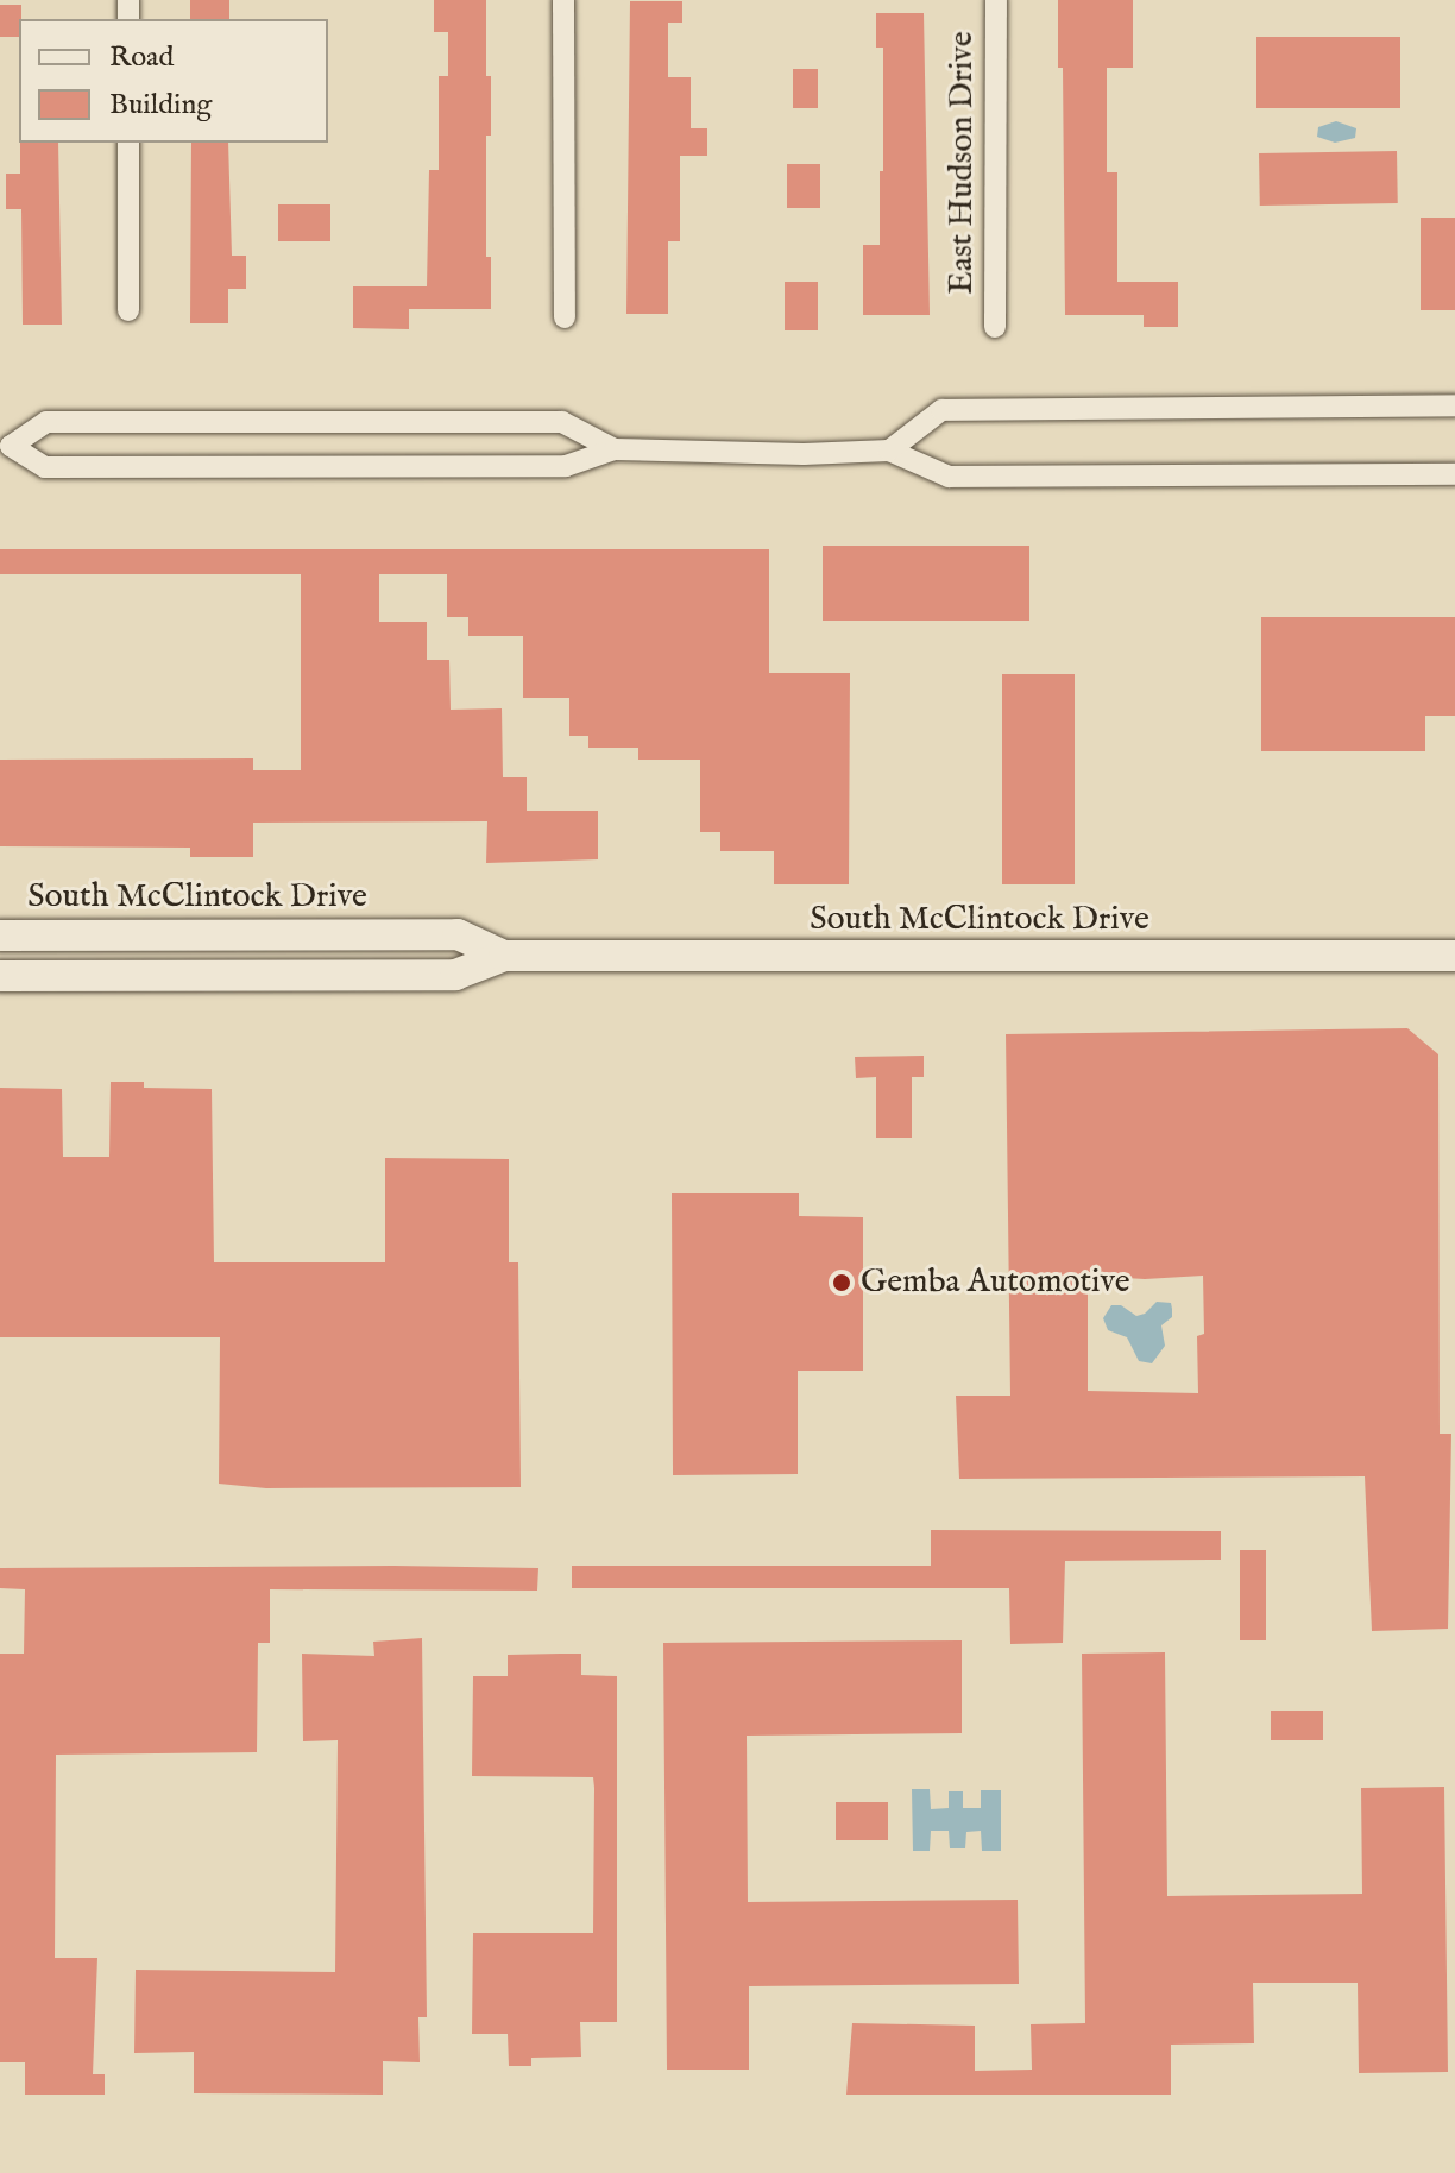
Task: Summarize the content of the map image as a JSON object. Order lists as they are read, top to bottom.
{
  "streets": {
    "main road": ["South McClintock Drive"],
    "street": ["East Hudson Drive"]
  },
  "places": ["Gemba Automotive"],
  "legend": ["Road", "Building"]
}
